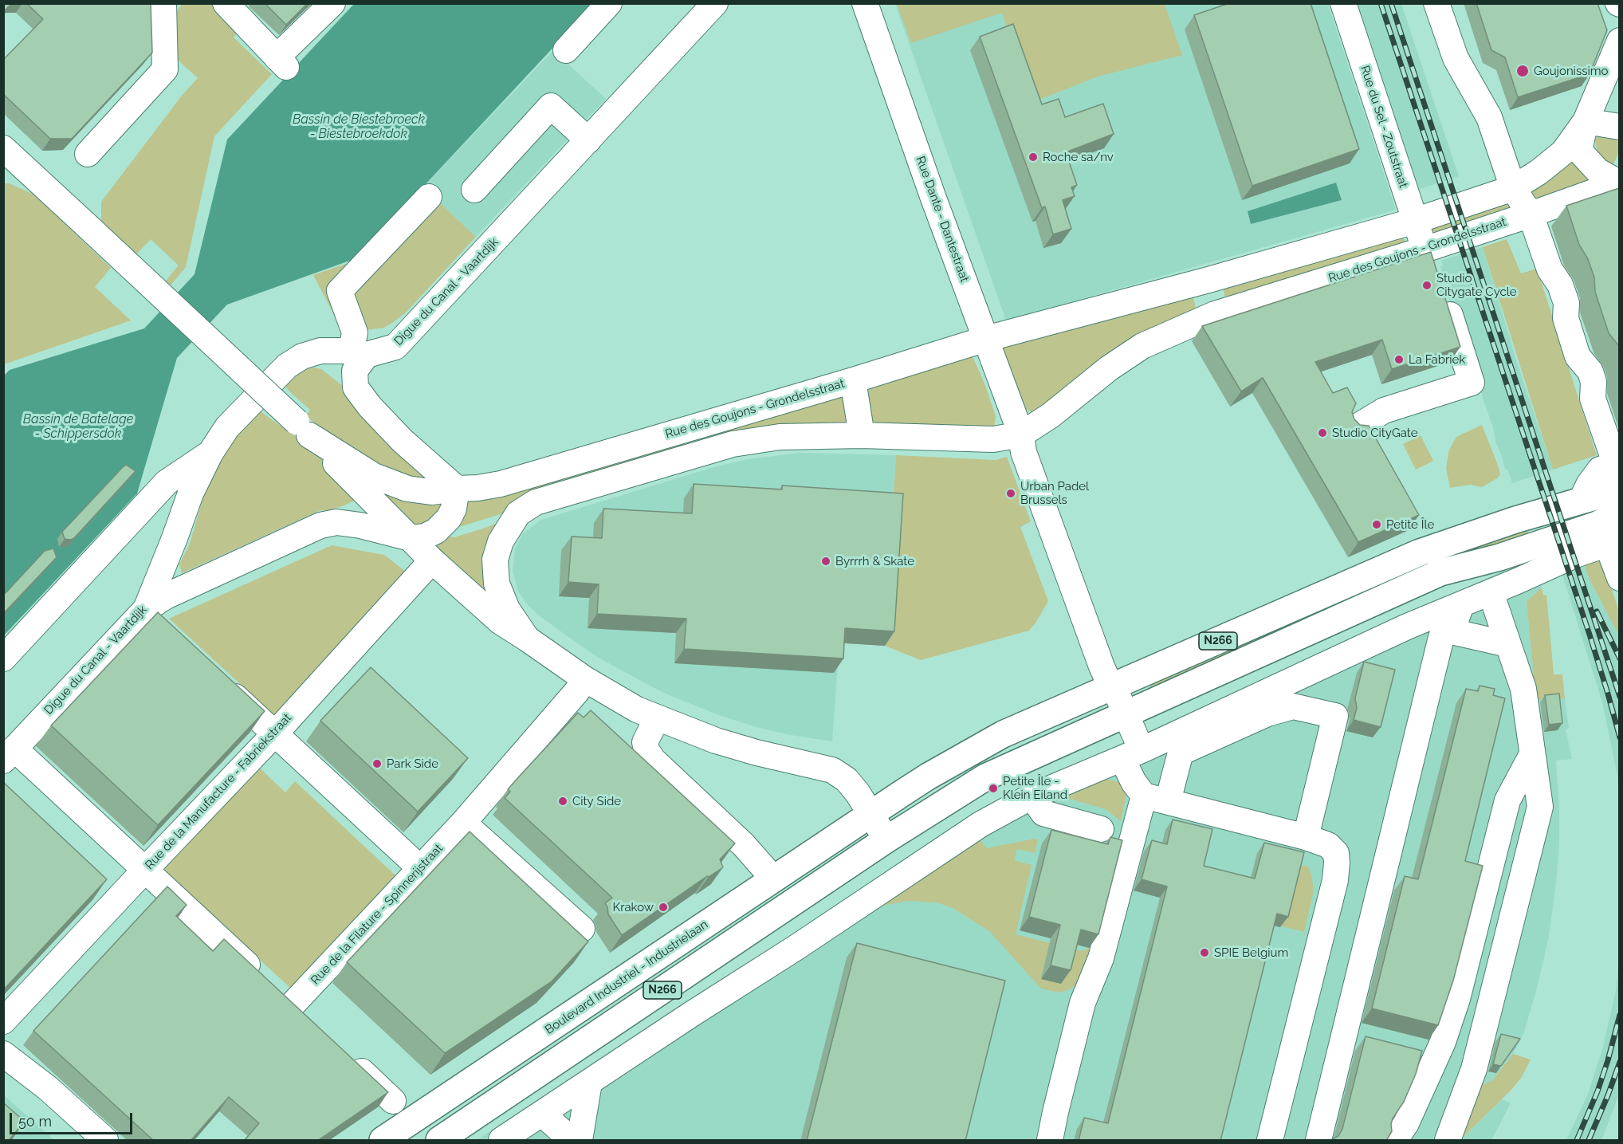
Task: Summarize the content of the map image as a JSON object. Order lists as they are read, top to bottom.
{
  "streets": {
    "main road": ["N266", "Boulevard Industriel - Industrielaan"],
    "street": [
      "Rue du Sel - Zoutstraat",
      "Rue Dante - Dantestraat",
      "Rue des Goujons - Grondelsstraat",
      "Digue du Canal - Vaartdijk",
      "Rue de la Manufacture - Fabriekstraat",
      "Rue de la Filature - Spinnerijstraat"
    ]
  },
  "crossings": [
    ["Rue du Sel - Zoutstraat", "Rue des Goujons - Grondelsstraat"],
    ["Rue Dante - Dantestraat", "Rue des Goujons - Grondelsstraat"],
    ["Rue Dante - Dantestraat", "N266"],
    ["N266", "Boulevard Industriel - Industrielaan"],
    ["Rue de la Manufacture - Fabriekstraat", "Rue de la Filature - Spinnerijstraat"]
  ],
  "water": ["Bassin de Biestebroeck - Biestebroekdok", "Bassin de Batelage - Schippersdok"],
  "places": [
    "Goujonissimo",
    "Roche sa/nv",
    "Studio Citygate Cycle",
    "La Fabriek",
    "Studio CityGate",
    "Urban Padel Brussels",
    "Petite Île",
    "Byrrrh & Skate",
    "Park Side",
    "Petite Île - Klein Eiland",
    "City Side",
    "Krakow",
    "SPIE Belgium"
  ],
  "scale_bar": "50 m"
}
